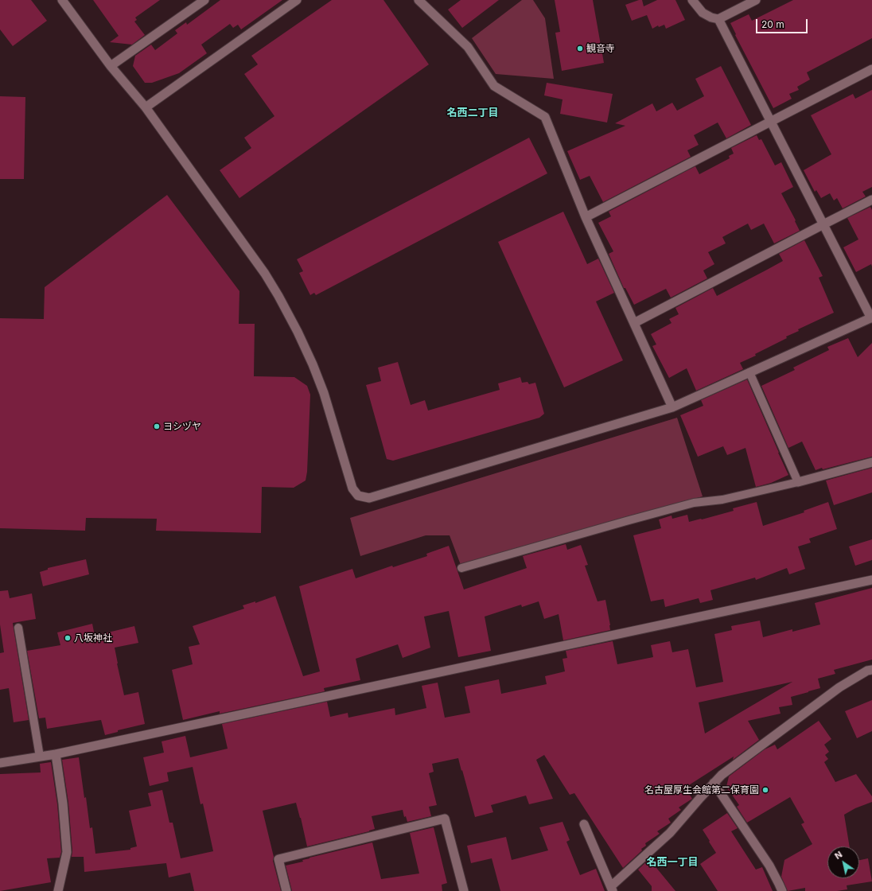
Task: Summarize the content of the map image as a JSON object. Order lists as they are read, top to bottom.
{
  "districts": ["名西二丁目", "名西一丁目"],
  "places": [
    "観音寺",
    "ヨシヅヤ",
    "八坂神社",
    "名古屋厚生会館第二保育園"
  ],
  "scale_bar": "20 m",
  "north": "top left"
}
